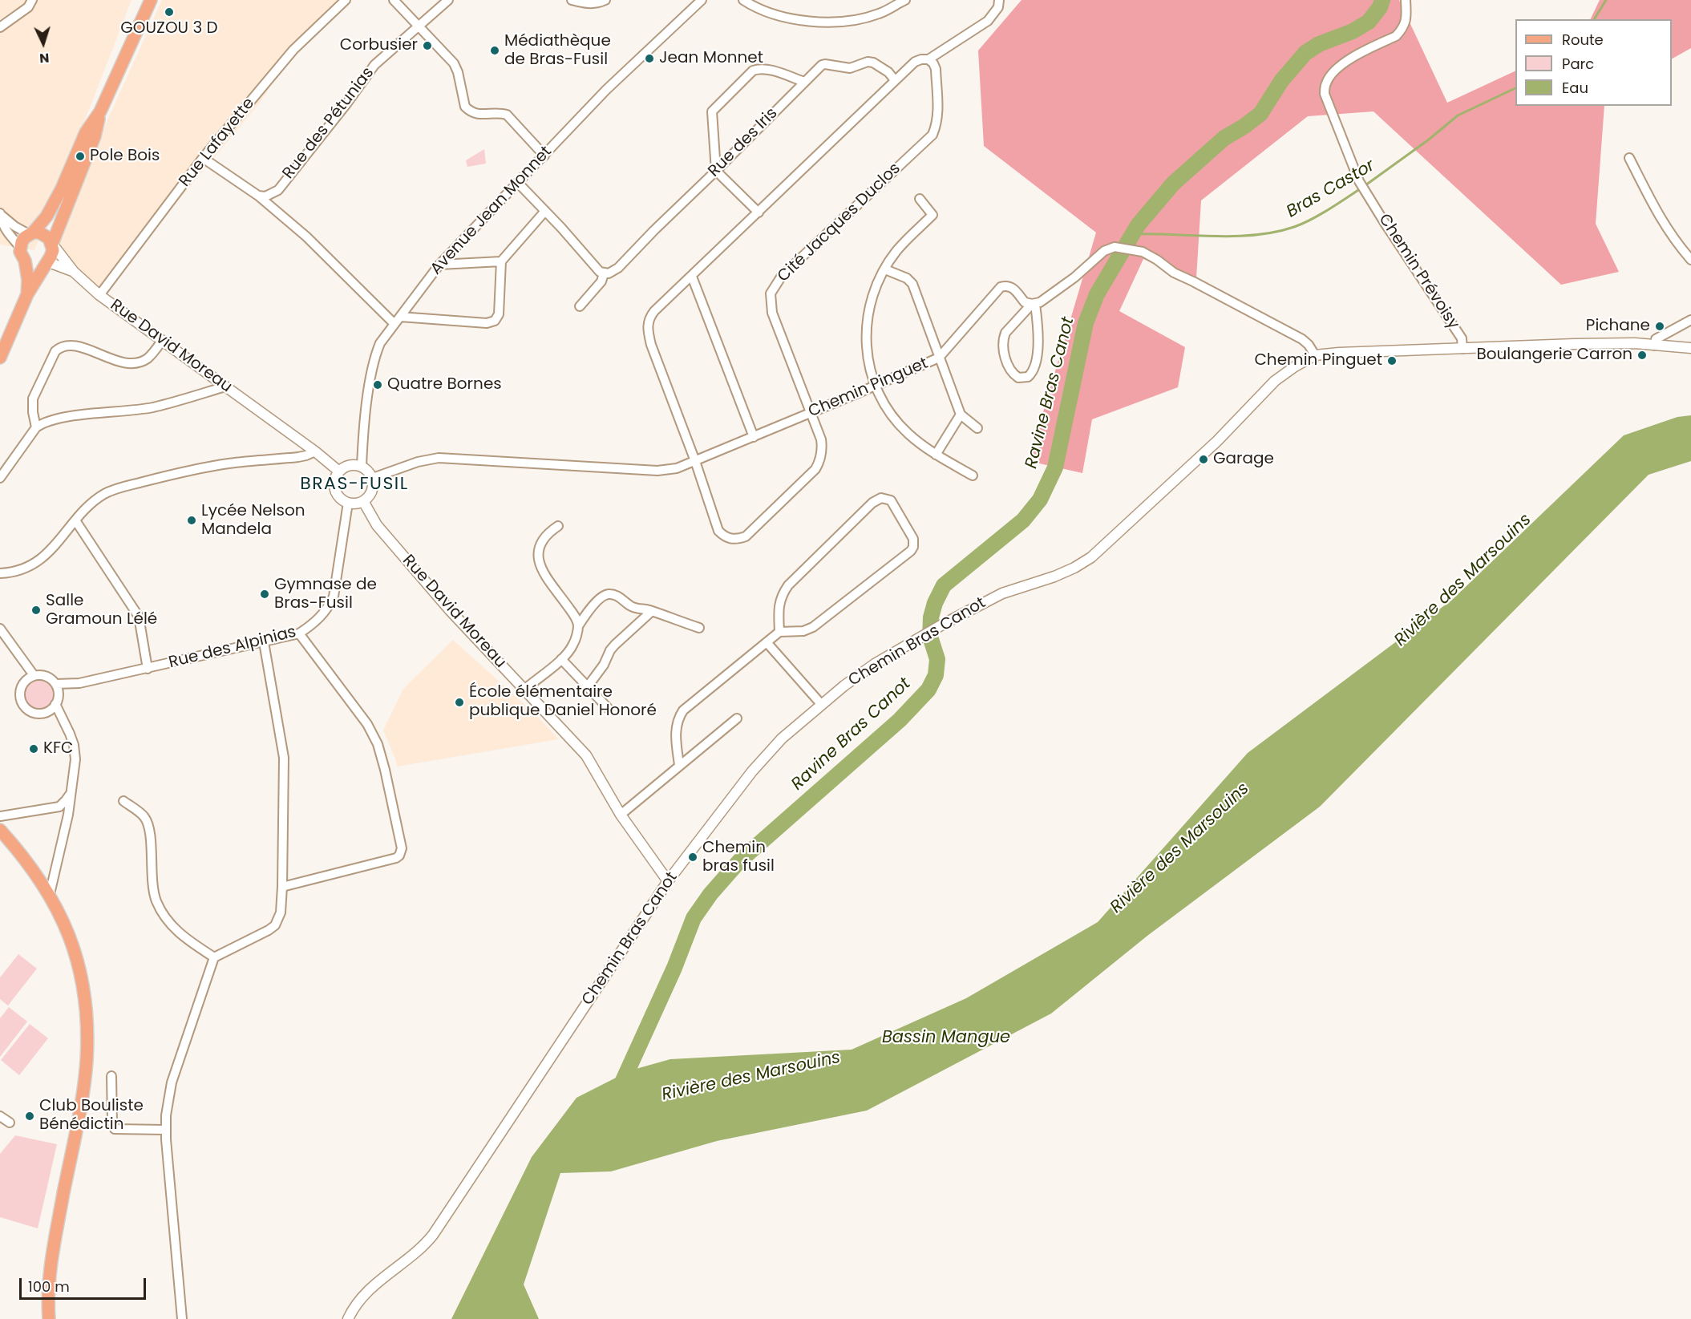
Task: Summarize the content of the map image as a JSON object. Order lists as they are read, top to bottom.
{
  "streets": {
    "street": [
      "Rue des Pétunias",
      "Rue Lafayette",
      "Rue des Iris",
      "Avenue Jean Monnet",
      "Cité Jacques Duclos",
      "Chemin Prévoisy",
      "Rue David Moreau",
      "Chemin Pinguet",
      "Chemin Bras Canot",
      "Rue des Alpinias"
    ]
  },
  "crossings": [
    ["Rue Lafayette", "Rue David Moreau"],
    ["Rue des Iris", "Cité Jacques Duclos"],
    ["Avenue Jean Monnet", "Rue David Moreau"],
    ["Avenue Jean Monnet", "Chemin Pinguet"],
    ["Avenue Jean Monnet", "Rue des Alpinias"],
    ["Cité Jacques Duclos", "Chemin Pinguet"],
    ["Chemin Prévoisy", "Chemin Bras Canot"],
    ["Rue David Moreau", "Chemin Pinguet"],
    ["Rue David Moreau", "Chemin Bras Canot"],
    ["Rue David Moreau", "Rue des Alpinias"],
    ["Chemin Pinguet", "Rue des Alpinias"]
  ],
  "districts": ["BRAS-FUSIL"],
  "water": [
    "Bras Castor",
    "Ravine Bras Canot",
    "Rivière des Marsouins",
    "Bassin Mangue"
  ],
  "places": [
    "GOUZOU 3 D",
    "Corbusier",
    "Médiathèque de Bras-Fusil",
    "Jean Monnet",
    "Pole Bois",
    "Pichane",
    "Boulangerie Carron",
    "Chemin Pinguet",
    "Quatre Bornes",
    "Garage",
    "Lycée Nelson Mandela",
    "Gymnase de Bras-Fusil",
    "Salle Gramoun Lélé",
    "École élémentaire publique Daniel Honoré",
    "KFC",
    "Chemin bras fusil",
    "Club Bouliste Bénédictin"
  ],
  "legend": ["Route", "Parc", "Eau"],
  "scale_bar": "100 m",
  "north": "bottom"
}
